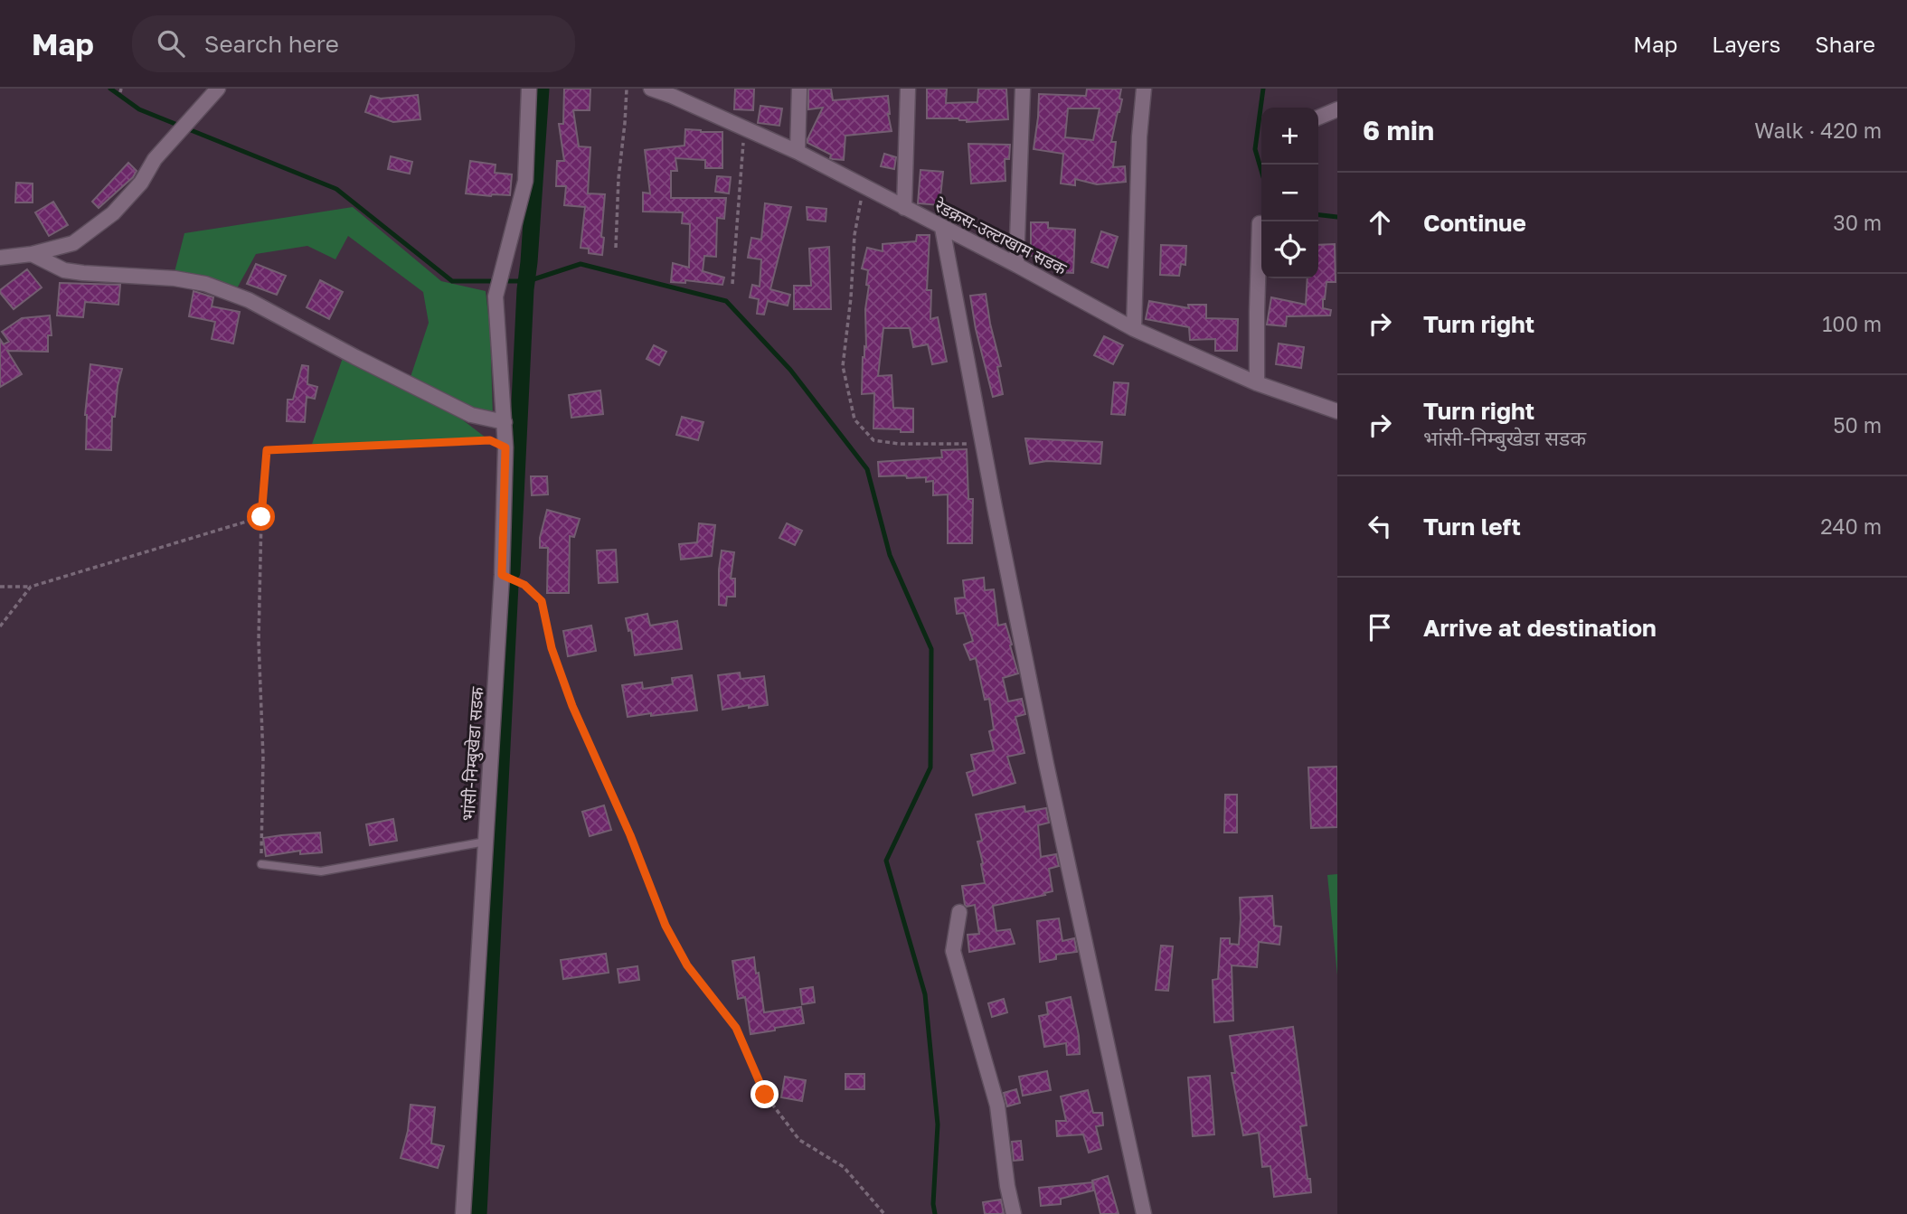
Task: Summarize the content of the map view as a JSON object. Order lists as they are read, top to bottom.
{
  "streets": {
    "street": ["रेडक्रस-उल्टाखाम सडक", "भांसी-निम्बुखेडा सडक"]
  },
  "page": {
    "header": "Map",
    "search": "Search here",
    "nav": ["Map", "Layers", "Share"],
    "heading": ["6 min", "Walk · 420 m"],
    "map_buttons": ["+", "−"],
    "list": [
      ["Continue", "30 m"],
      ["Turn right", "100 m"],
      ["Turn right", "भांसी-निम्बुखेडा सडक", "50 m"],
      ["Turn left", "240 m"],
      "Arrive at destination"
    ]
  }
}
